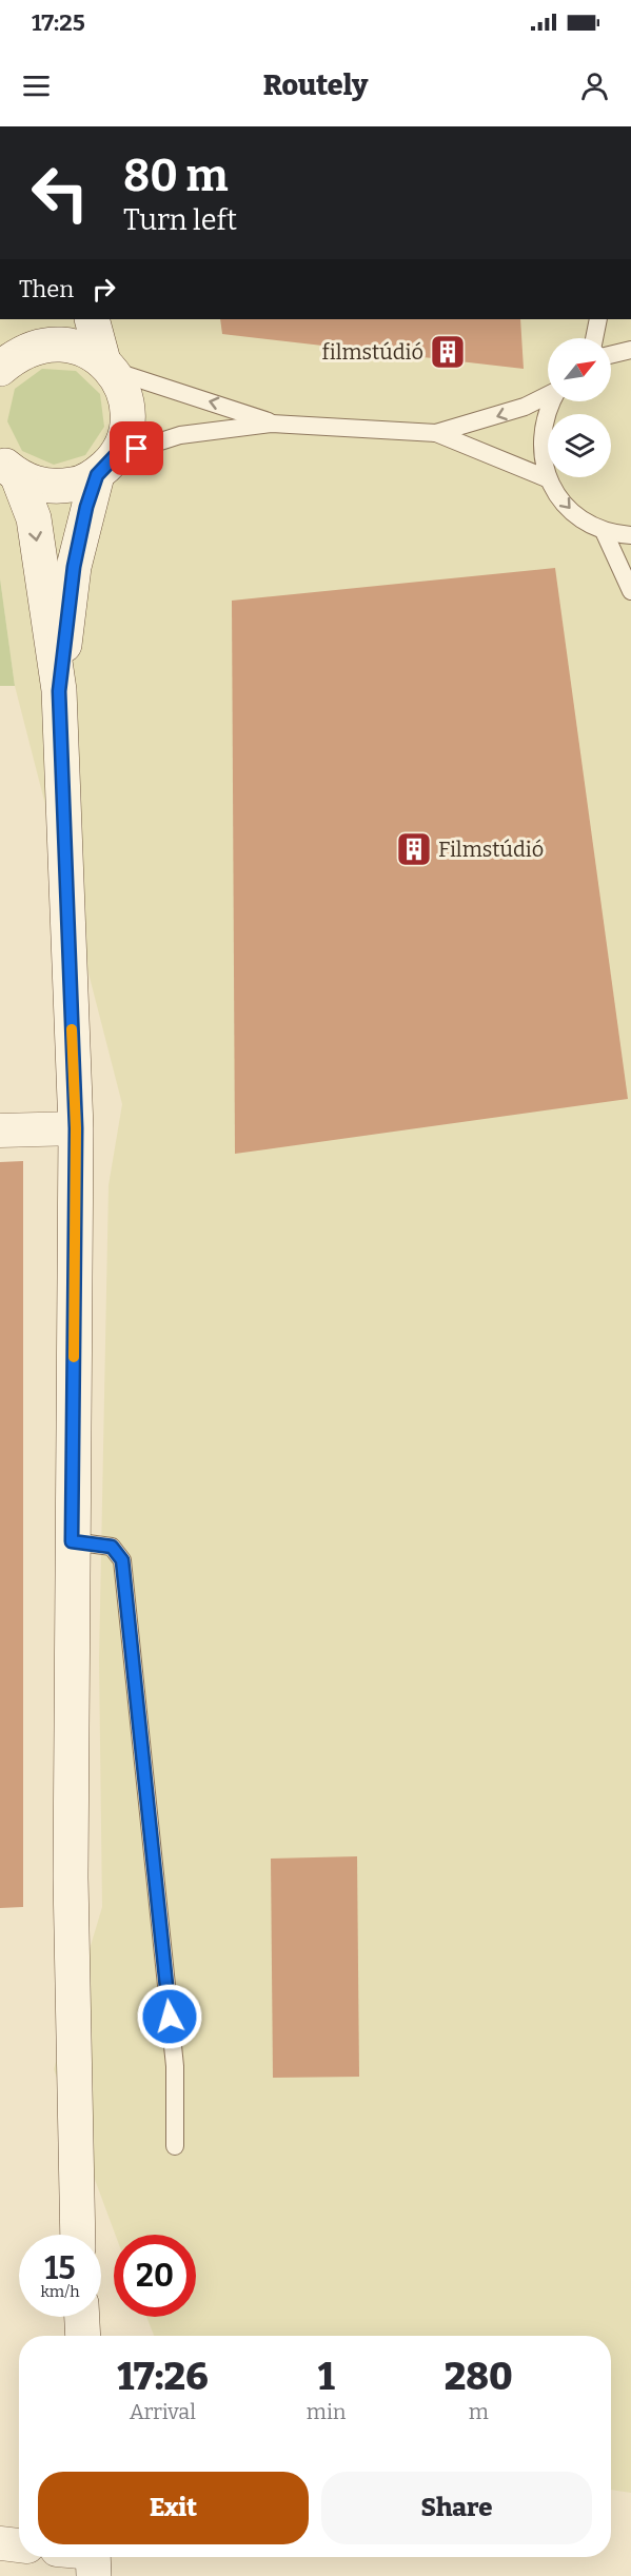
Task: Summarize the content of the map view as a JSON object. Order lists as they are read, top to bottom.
{
  "places": {
    "building": ["filmstúdió", "Filmstúdió"]
  },
  "north": "top right",
  "page": {
    "status": "17:25",
    "header": "Routely",
    "turn": ["80 m", "Turn left"],
    "then": "Then",
    "speed": "15 km/h",
    "limit": "20",
    "eta": [
      "17:26",
      "Arrival",
      "1",
      "min",
      "280",
      "m"
    ],
    "buttons": ["Exit", "Share"]
  }
}
